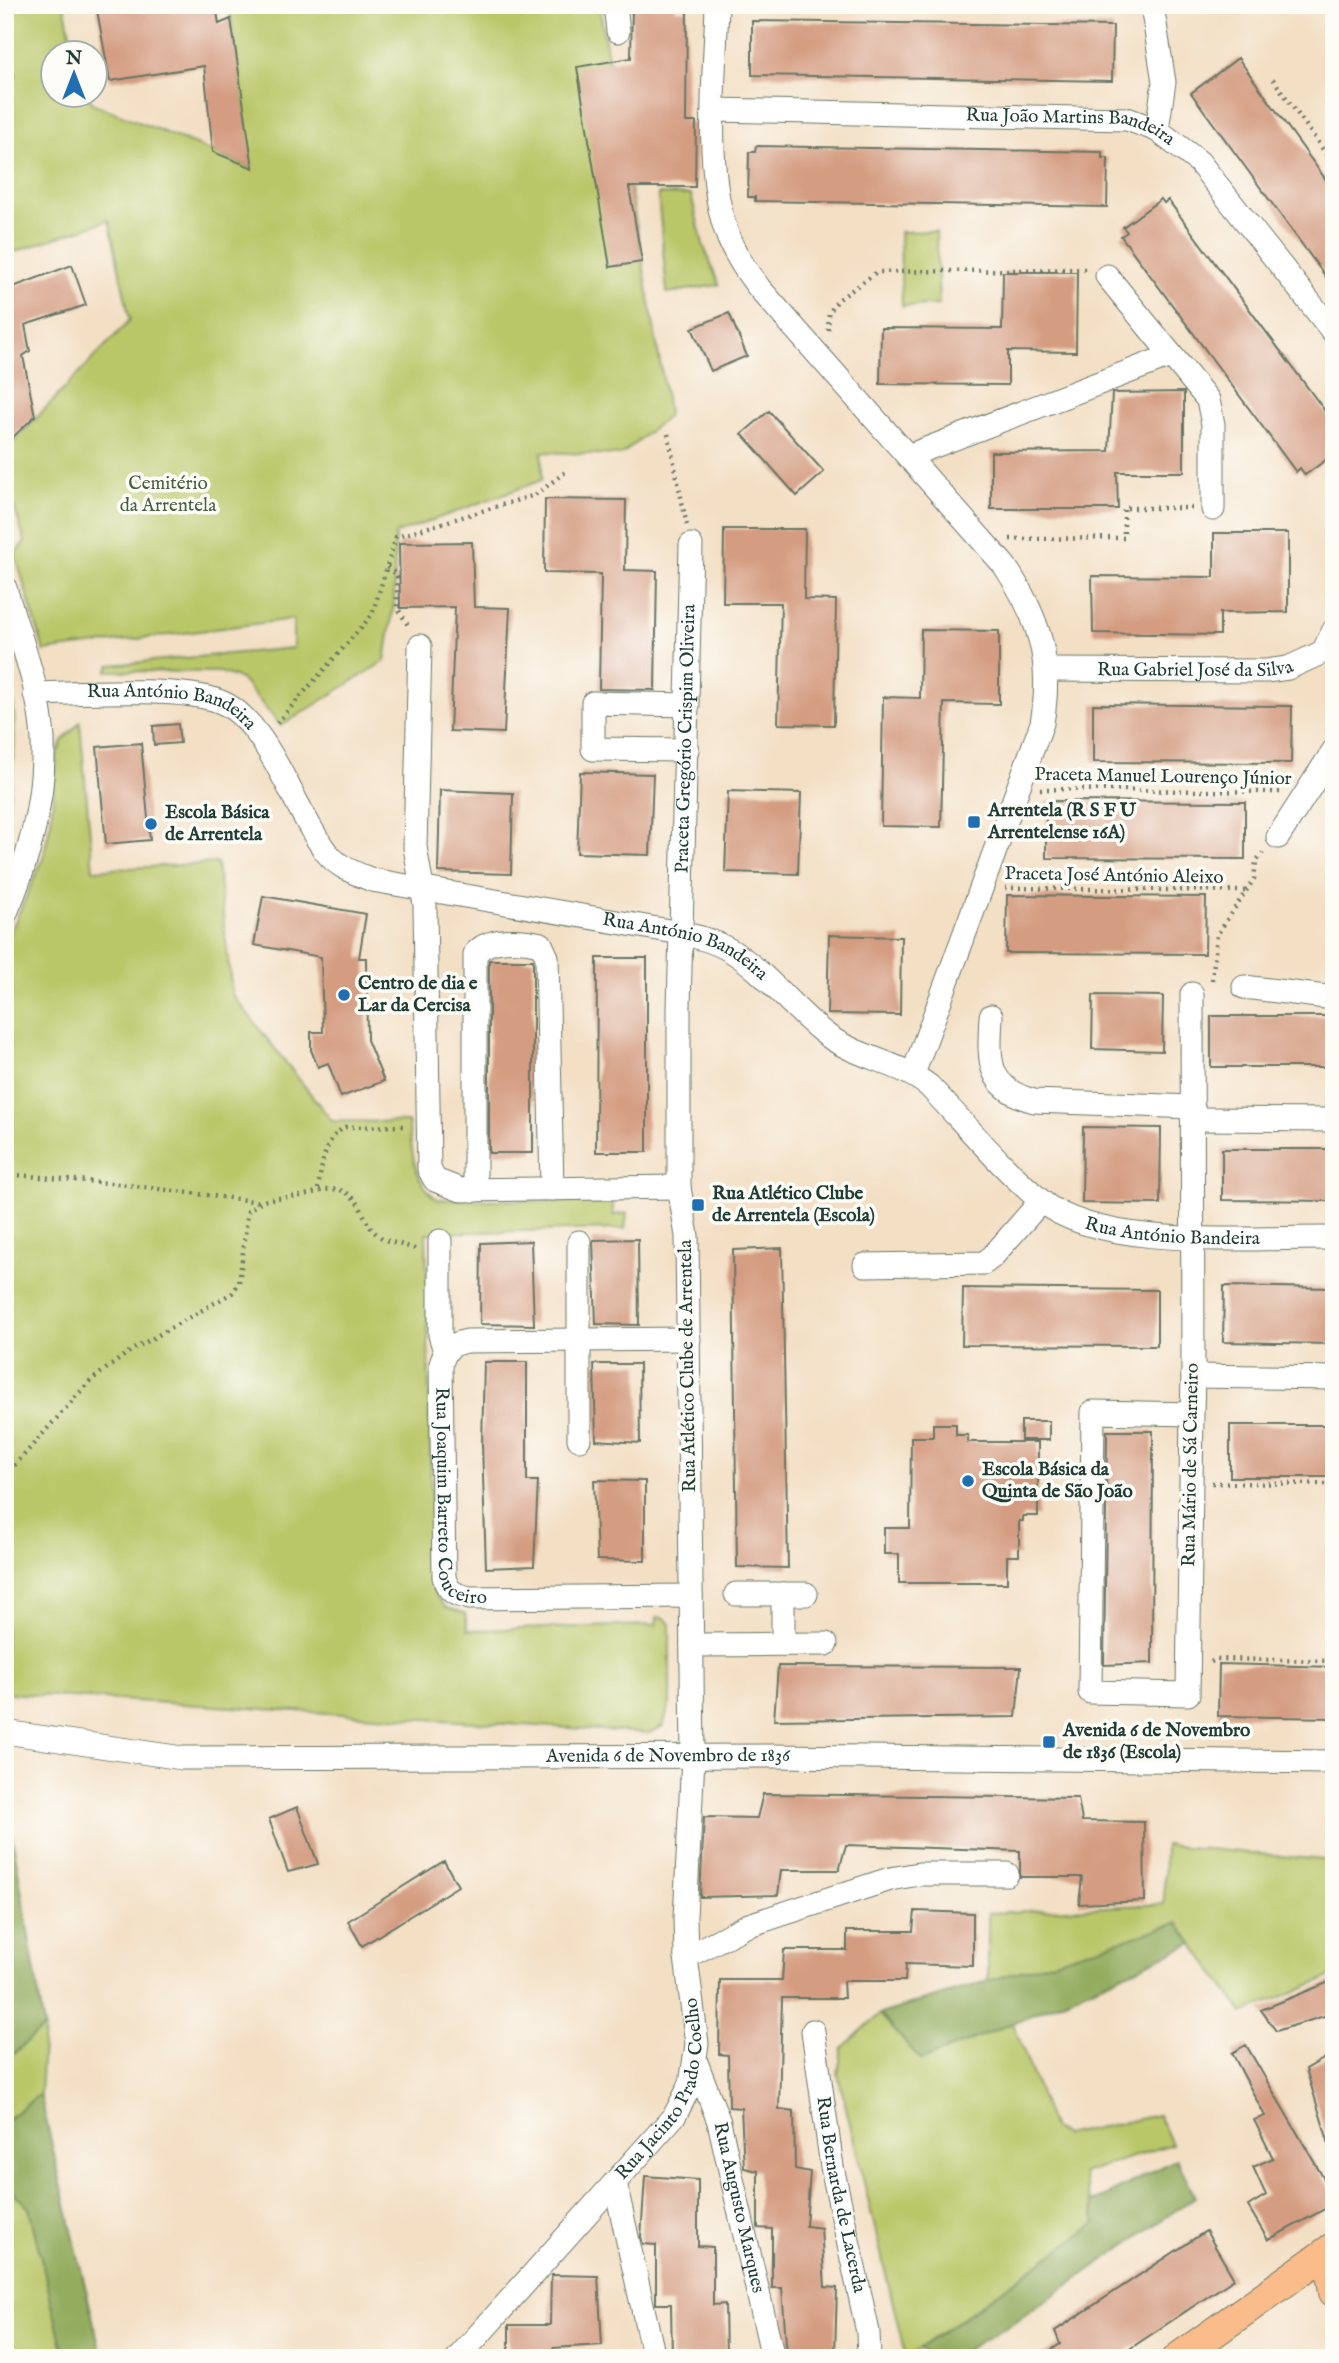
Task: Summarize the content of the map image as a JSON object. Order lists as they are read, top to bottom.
{
  "streets": {
    "street": [
      "Rua João Martins Bandeira",
      "Rua Gabriel José da Silva",
      "Rua António Bandeira",
      "Praceta Gregório Crispim Oliveira",
      "Rua Atlético Clube de Arrentela",
      "Rua Mário de Sá Carneiro",
      "Rua Joaquim Barreto Couceiro",
      "Avenida 6 de Novembro de 1836",
      "Rua Jacinto Prado Coelho",
      "Rua Bernarda de Lacerda",
      "Rua Augusto Marques"
    ],
    "path": ["Praceta Manuel Lourenço Júnior", "Praceta José António Aleixo"]
  },
  "crossings": [
    ["Rua António Bandeira", "Praceta Gregório Crispim Oliveira"],
    ["Rua António Bandeira", "Rua Atlético Clube de Arrentela"],
    ["Rua António Bandeira", "Rua Mário de Sá Carneiro"],
    ["Praceta Gregório Crispim Oliveira", "Rua Atlético Clube de Arrentela"],
    ["Rua Atlético Clube de Arrentela", "Rua Joaquim Barreto Couceiro"],
    ["Rua Atlético Clube de Arrentela", "Avenida 6 de Novembro de 1836"],
    ["Rua Atlético Clube de Arrentela", "Rua Jacinto Prado Coelho"],
    ["Avenida 6 de Novembro de 1836", "Rua Jacinto Prado Coelho"],
    ["Rua Jacinto Prado Coelho", "Rua Augusto Marques"]
  ],
  "parks": ["Cemitério da Arrentela"],
  "places": {
    "transit": ["Arrentela (R S F U Arrentelense 16A)", "Rua Atlético Clube de Arrentela (Escola)", "Avenida 6 de Novembro de 1836 (Escola)"],
    "other": ["Escola Básica de Arrentela", "Centro de dia e Lar da Cercisa", "Escola Básica da Quinta de São João"]
  },
  "north": "top"
}
